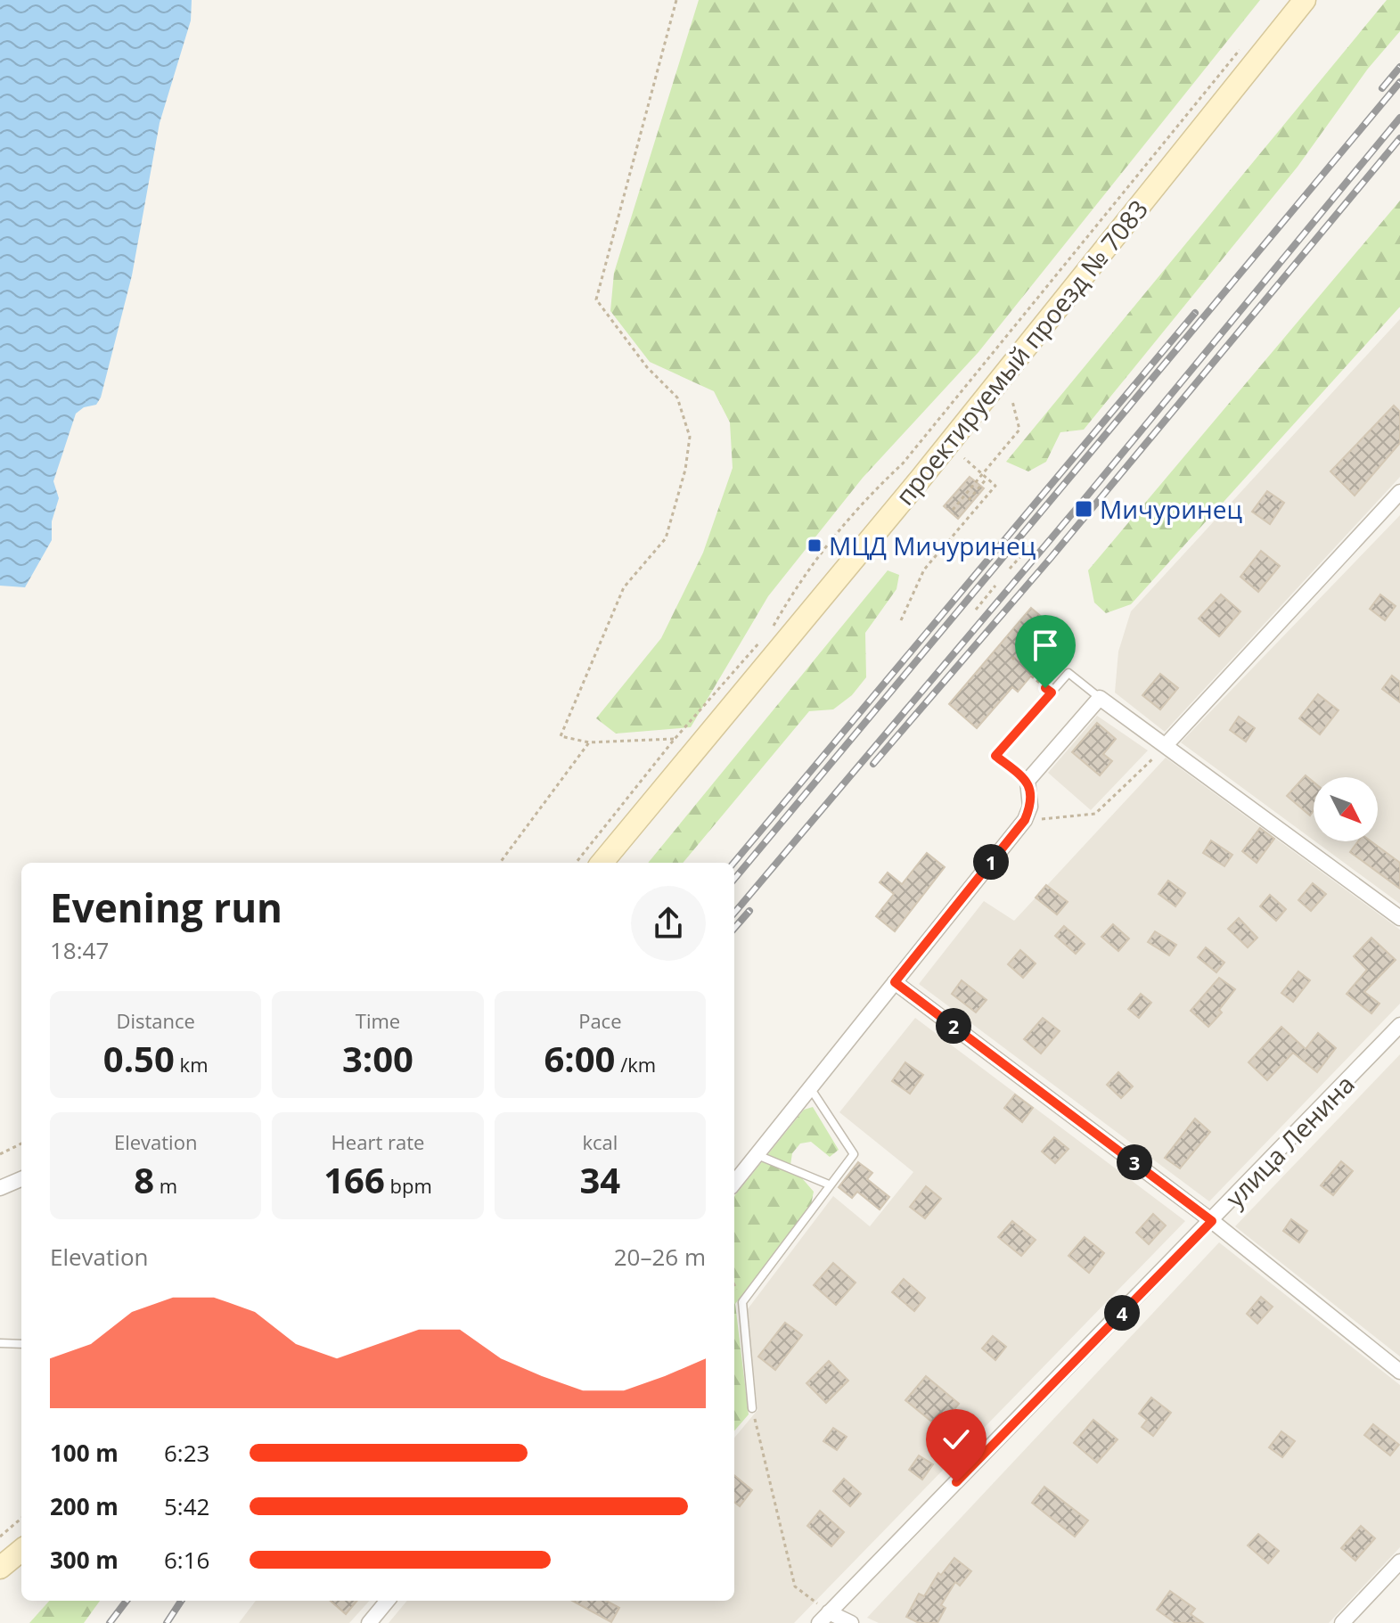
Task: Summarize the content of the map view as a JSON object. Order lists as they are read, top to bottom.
{
  "streets": {
    "main road": ["проектируемый проезд № 7083"],
    "street": ["улица Ленина"]
  },
  "places": {
    "transit": ["Мичуринец", "МЦД Мичуринец"]
  },
  "north": "bottom right",
  "page": {
    "pins": [
      "1",
      "2",
      "3",
      "4"
    ],
    "heading": ["Evening run", "18:47"],
    "stats": [
      ["Distance", "0.50 km"],
      ["Time", "3:00"],
      ["Pace", "6:00 /km"],
      ["Elevation", "8 m"],
      ["Heart rate", "166 bpm"],
      ["kcal", "34"]
    ],
    "chart": ["Elevation", "20–26 m"],
    "list": [
      {
        "name": "100 m",
        "note": "6:23"
      },
      {
        "name": "200 m",
        "note": "5:42"
      },
      {
        "name": "300 m",
        "note": "6:16"
      }
    ]
  }
}
